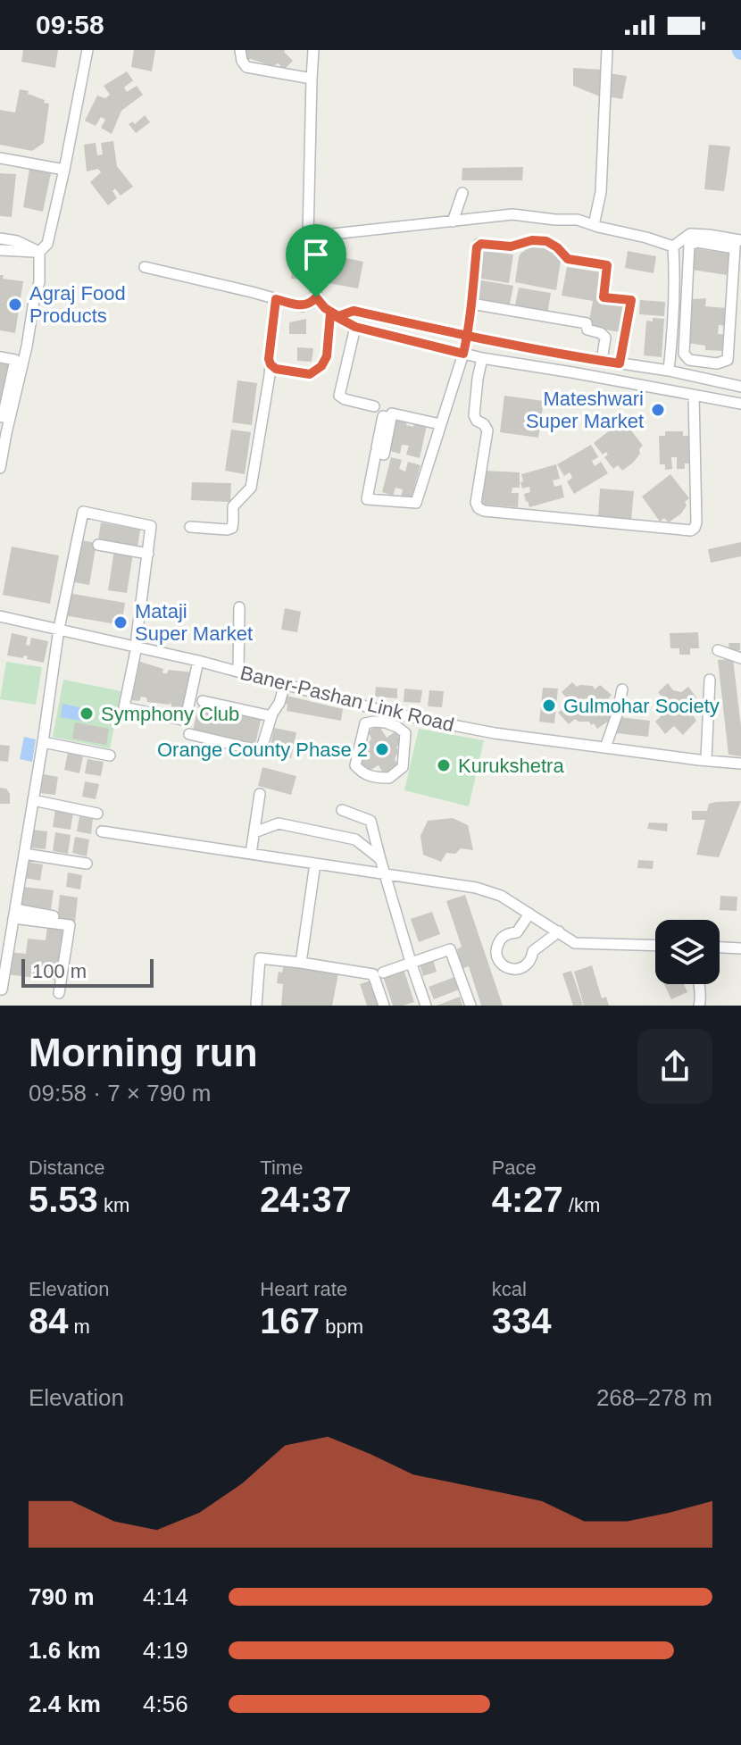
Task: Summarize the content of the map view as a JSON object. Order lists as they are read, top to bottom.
{
  "streets": {
    "street": ["Baner-Pashan Link Road"]
  },
  "places": [
    "Agraj Food Products",
    "Mateshwari Super Market",
    "Mataji Super Market",
    "Gulmohar Society",
    "Symphony Club",
    "Orange County Phase 2",
    "Kurukshetra"
  ],
  "scale_bar": "100 m",
  "page": {
    "status": "09:58",
    "scale": "100 m",
    "heading": ["Morning run", "09:58 · 7 × 790 m"],
    "stats": [
      ["Distance", "5.53 km"],
      ["Time", "24:37"],
      ["Pace", "4:27 /km"],
      ["Elevation", "84 m"],
      ["Heart rate", "167 bpm"],
      ["kcal", "334"]
    ],
    "chart": ["Elevation", "268–278 m"],
    "list": [
      {
        "name": "790 m",
        "note": "4:14"
      },
      {
        "name": "1.6 km",
        "note": "4:19"
      },
      {
        "name": "2.4 km",
        "note": "4:56"
      }
    ]
  }
}
